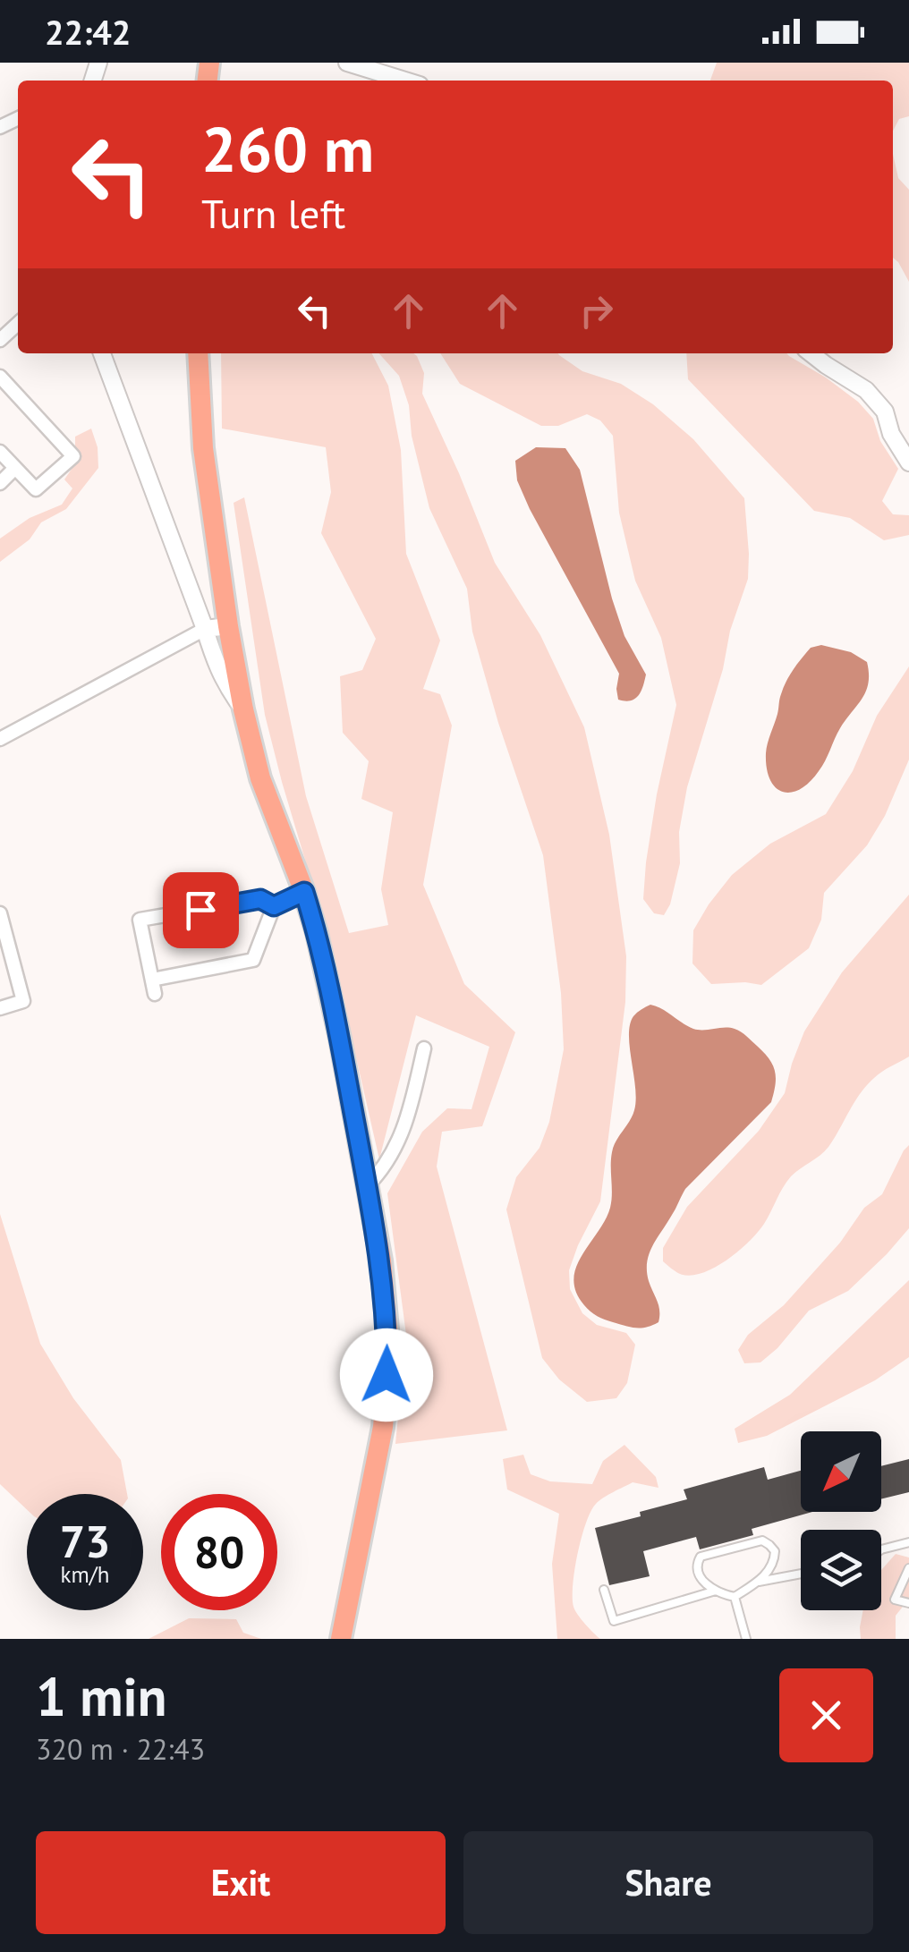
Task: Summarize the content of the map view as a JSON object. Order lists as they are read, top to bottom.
{
  "north": "bottom left",
  "page": {
    "status": "22:42",
    "turn": ["260 m", "Turn left"],
    "speed": "73 km/h",
    "limit": "80",
    "heading": ["1 min", "320 m · 22:43"],
    "buttons": ["Exit", "Share"]
  }
}
